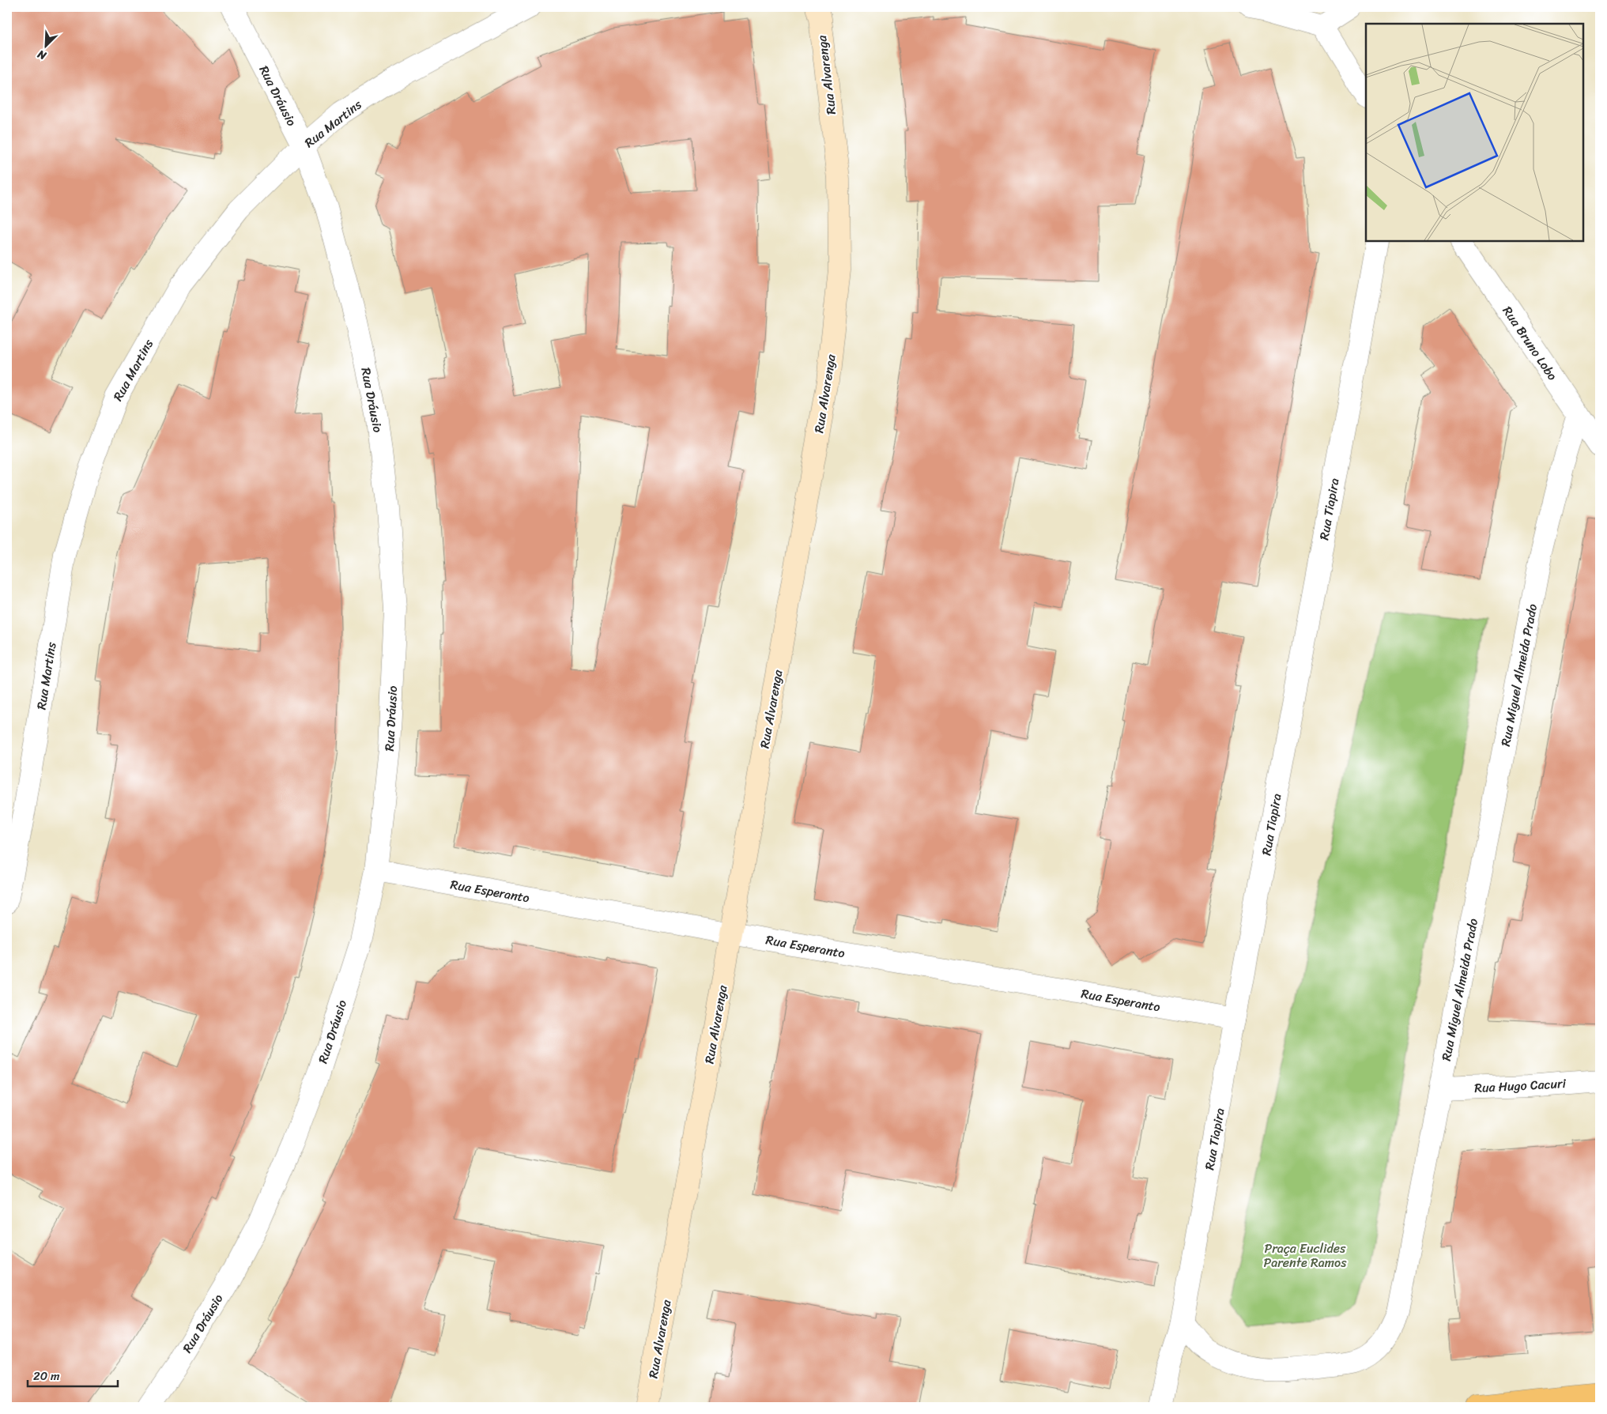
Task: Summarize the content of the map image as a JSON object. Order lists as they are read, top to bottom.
{
  "streets": {
    "street": [
      "Rua Alvarenga",
      "Rua Dráusio",
      "Rua Martins",
      "Rua Bruno Lobo",
      "Rua Tiapira",
      "Rua Miguel Almeida Prado",
      "Rua Esperanto",
      "Rua Hugo Cacuri"
    ]
  },
  "crossings": [
    ["Rua Alvarenga", "Rua Esperanto"],
    ["Rua Dráusio", "Rua Martins"],
    ["Rua Dráusio", "Rua Esperanto"],
    ["Rua Bruno Lobo", "Rua Miguel Almeida Prado"],
    ["Rua Tiapira", "Rua Miguel Almeida Prado"],
    ["Rua Tiapira", "Rua Esperanto"],
    ["Rua Miguel Almeida Prado", "Rua Hugo Cacuri"]
  ],
  "parks": ["Praça Euclides Parente Ramos"],
  "scale_bar": "20 m",
  "north": "bottom left"
}
